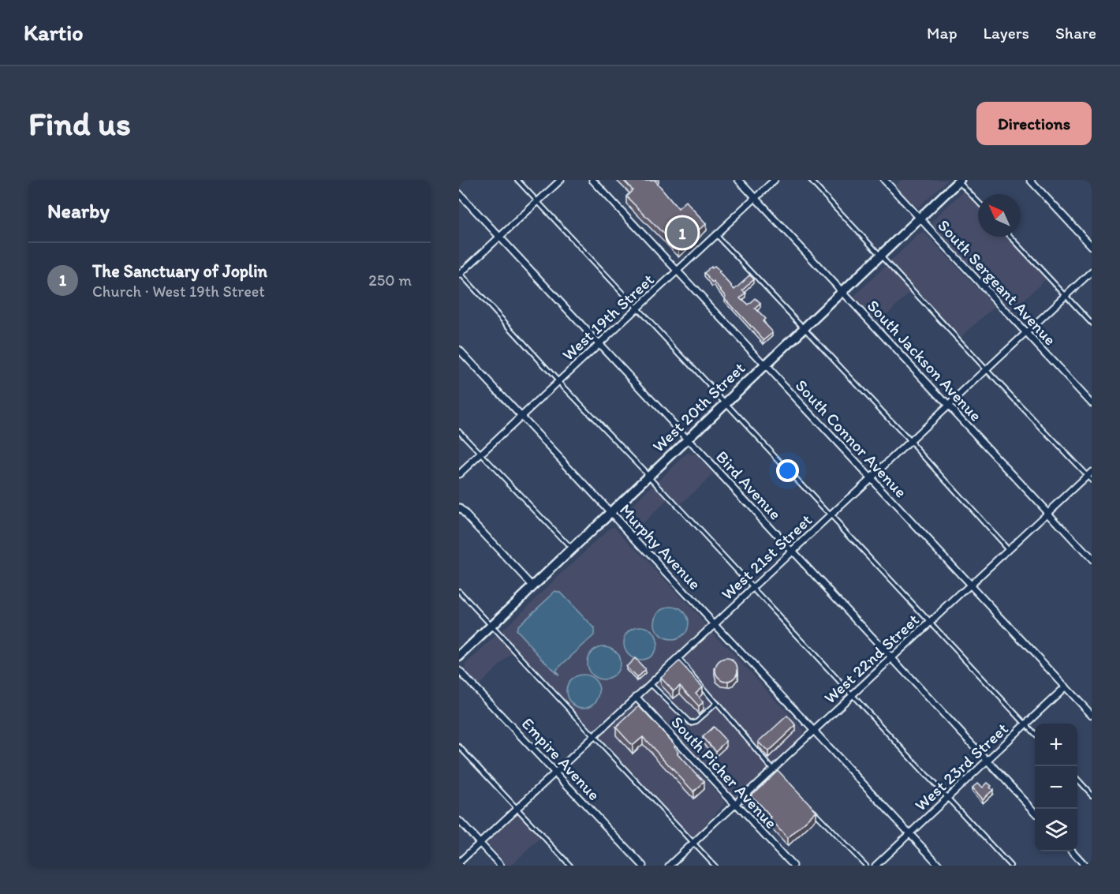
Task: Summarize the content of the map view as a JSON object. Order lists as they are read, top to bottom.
{
  "streets": {
    "main road": ["West 20th Street"],
    "street": [
      "South Sergeant Avenue",
      "West 19th Street",
      "South Jackson Avenue",
      "South Connor Avenue",
      "Bird Avenue",
      "Murphy Avenue",
      "West 21st Street",
      "West 22nd Street",
      "Empire Avenue",
      "West 23rd Street",
      "South Picher Avenue"
    ]
  },
  "crossings": [
    ["South Sergeant Avenue", "West 20th Street"],
    ["South Sergeant Avenue", "West 21st Street"],
    ["West 19th Street", "South Jackson Avenue"],
    ["West 19th Street", "South Connor Avenue"],
    ["West 19th Street", "Bird Avenue"],
    ["West 19th Street", "Murphy Avenue"],
    ["South Jackson Avenue", "West 20th Street"],
    ["South Jackson Avenue", "West 21st Street"],
    ["South Jackson Avenue", "West 22nd Street"],
    ["West 20th Street", "South Connor Avenue"],
    ["West 20th Street", "Bird Avenue"],
    ["West 20th Street", "Murphy Avenue"],
    ["South Connor Avenue", "West 21st Street"],
    ["South Connor Avenue", "West 22nd Street"],
    ["South Connor Avenue", "West 23rd Street"],
    ["Bird Avenue", "West 21st Street"],
    ["Bird Avenue", "West 22nd Street"],
    ["Bird Avenue", "West 23rd Street"],
    ["Murphy Avenue", "West 21st Street"],
    ["Murphy Avenue", "West 22nd Street"],
    ["Murphy Avenue", "West 23rd Street"],
    ["West 21st Street", "Empire Avenue"],
    ["West 21st Street", "South Picher Avenue"],
    ["West 22nd Street", "South Picher Avenue"]
  ],
  "north": "top left",
  "page": {
    "header": "Kartio",
    "nav": ["Map", "Layers", "Share"],
    "buttons": "Directions",
    "title": "Find us",
    "heading": "Nearby",
    "pins": "1",
    "list": [
      {
        "mark": "1",
        "name": "The Sanctuary of Joplin",
        "note": "Church · West 19th Street",
        "value": "250 m"
      }
    ],
    "map_buttons": ["+", "−"]
  }
}
